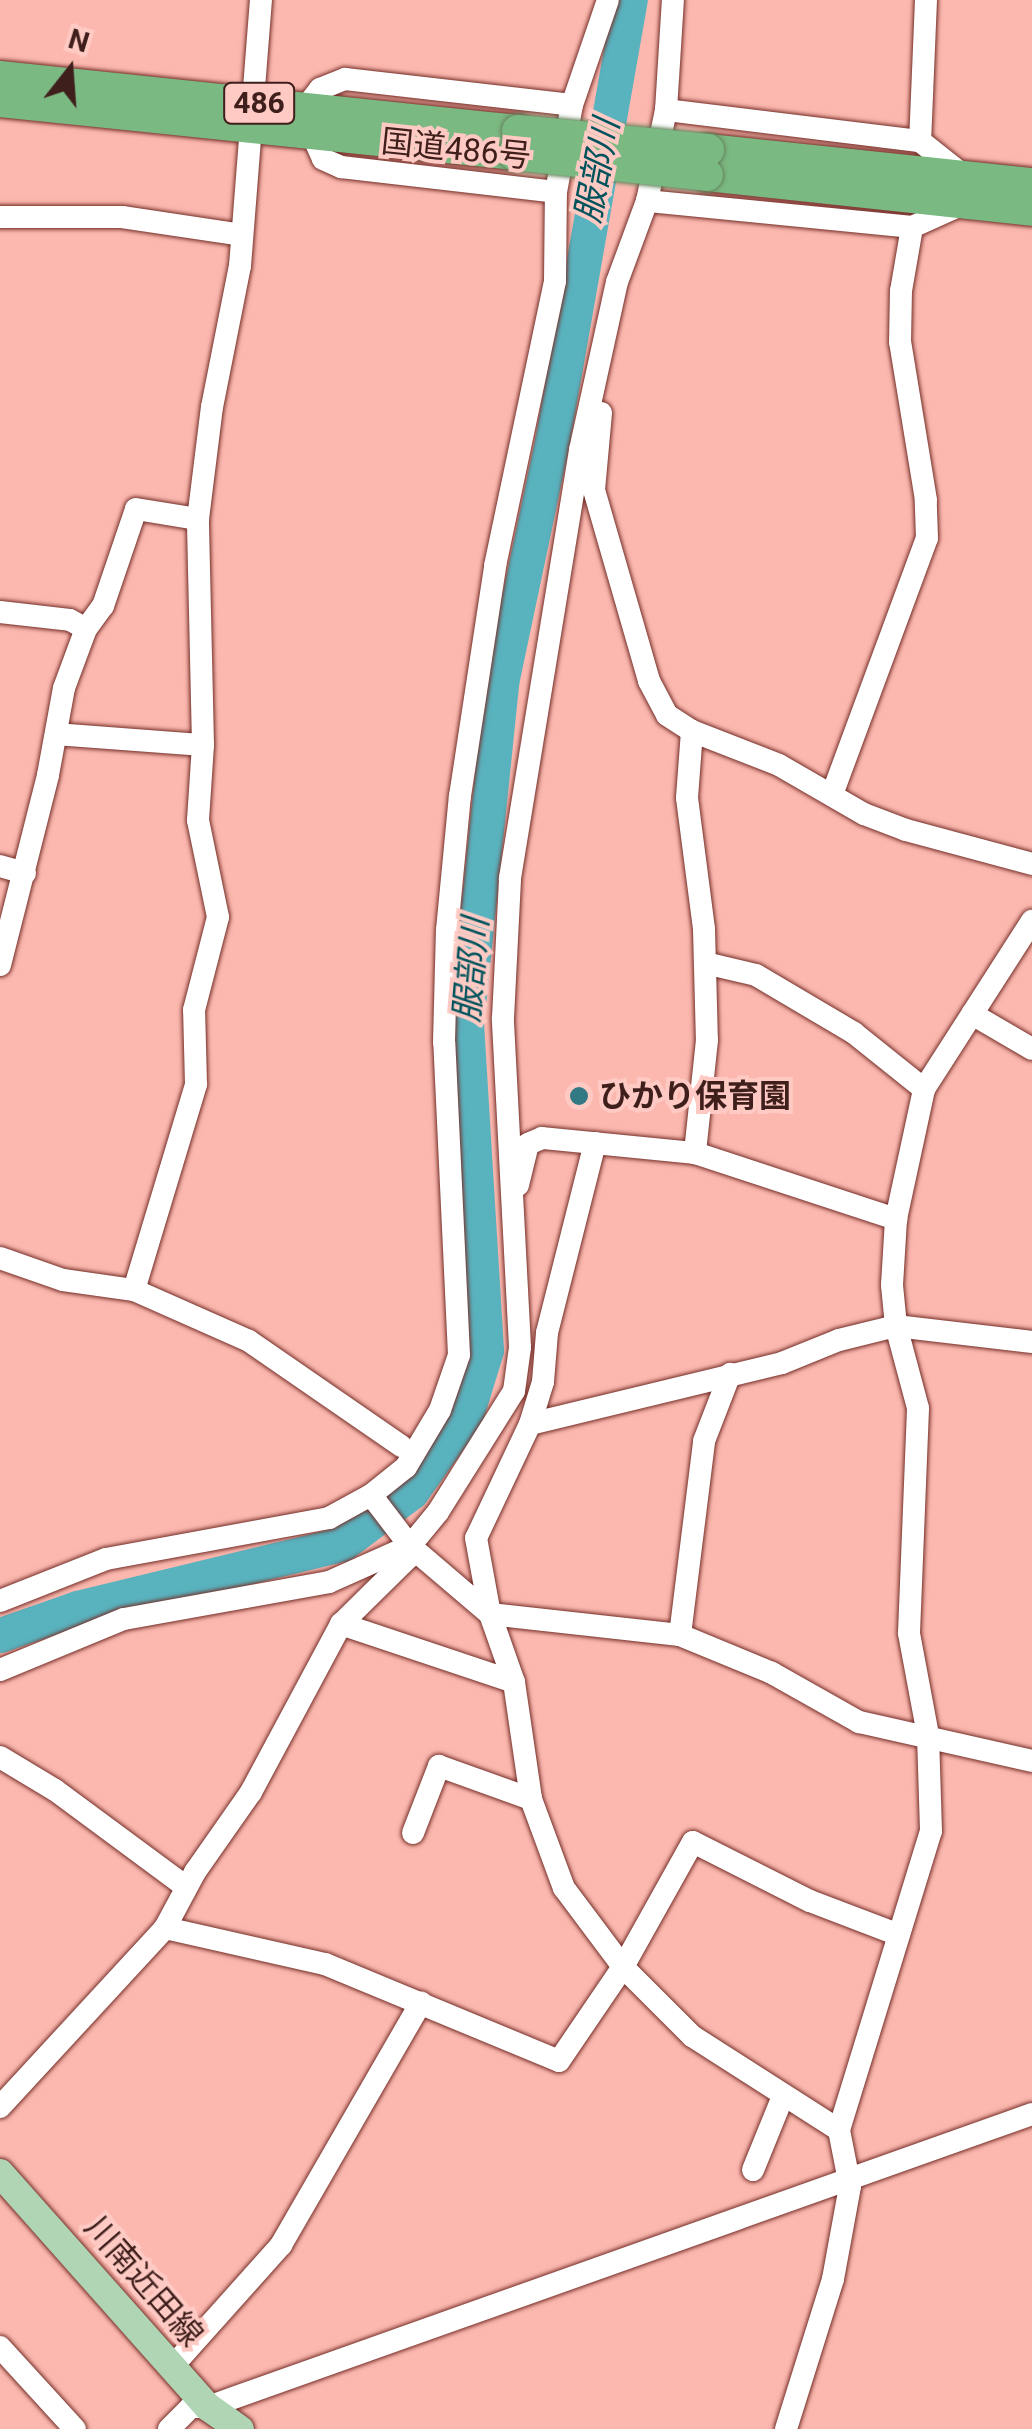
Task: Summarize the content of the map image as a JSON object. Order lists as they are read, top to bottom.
{
  "streets": {
    "highway": ["486", "国道486号"],
    "main road": ["川南近田線"]
  },
  "water": ["服部川"],
  "places": ["ひかり保育園"],
  "north": "top"
}
